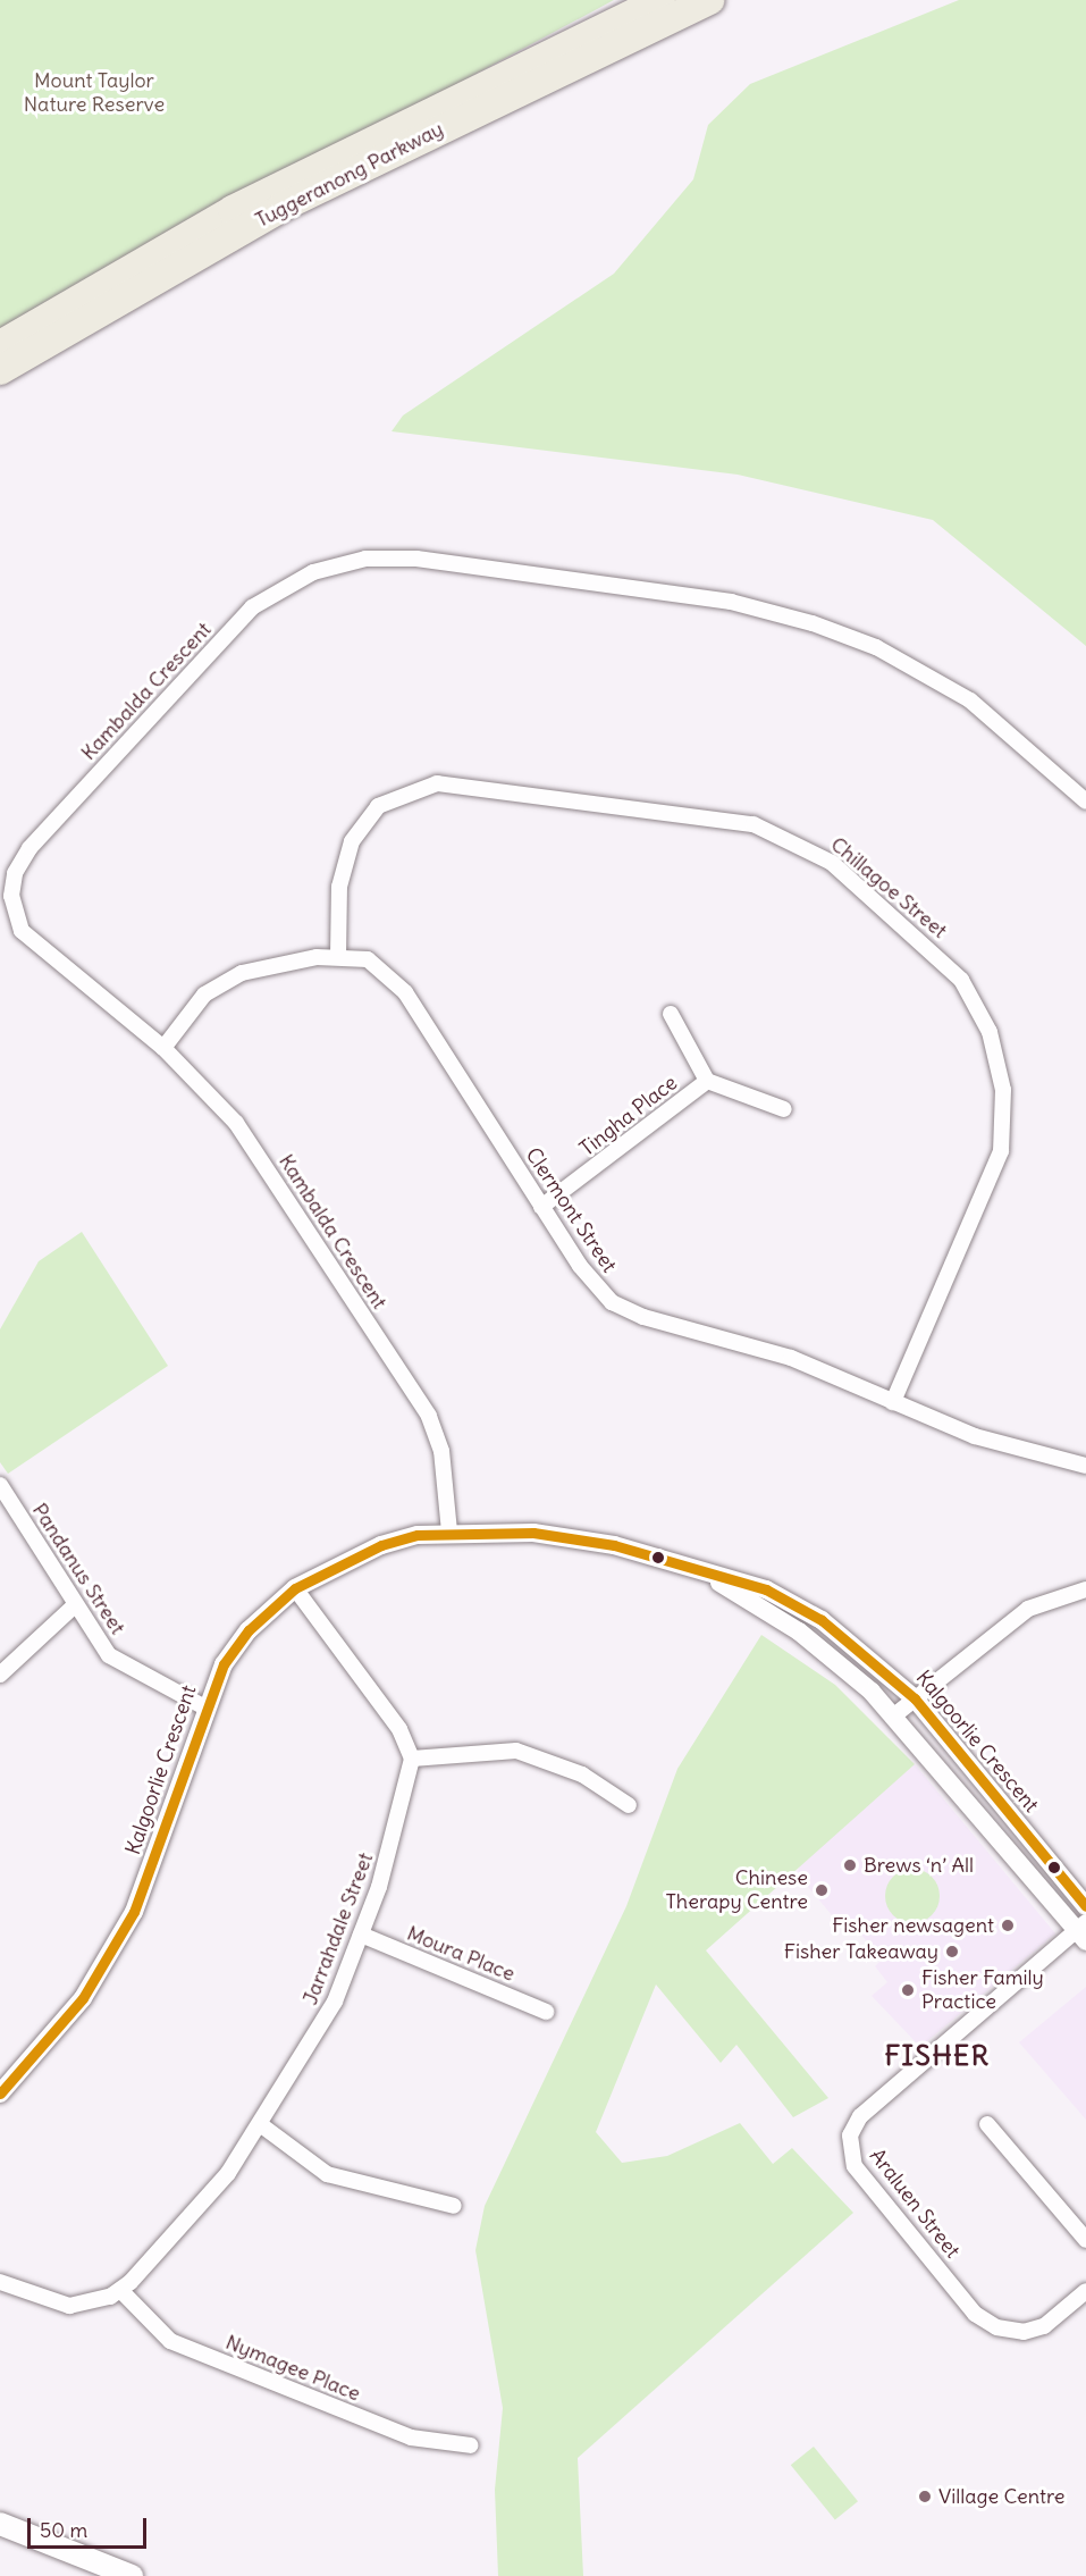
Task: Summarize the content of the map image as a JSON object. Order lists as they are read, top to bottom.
{
  "streets": {
    "highway": ["Tuggeranong Parkway"],
    "street": [
      "Kambalda Crescent",
      "Chillagoe Street",
      "Tingha Place",
      "Clermont Street",
      "Pandanus Street",
      "Kalgoorlie Crescent",
      "Jarrahdale Street",
      "Moura Place",
      "Araluen Street",
      "Nymagee Place"
    ]
  },
  "crossings": [
    ["Kambalda Crescent", "Clermont Street"],
    ["Kambalda Crescent", "Kalgoorlie Crescent"],
    ["Chillagoe Street", "Clermont Street"],
    ["Tingha Place", "Clermont Street"],
    ["Pandanus Street", "Kalgoorlie Crescent"],
    ["Kalgoorlie Crescent", "Araluen Street"],
    ["Jarrahdale Street", "Moura Place"],
    ["Jarrahdale Street", "Nymagee Place"]
  ],
  "districts": ["FISHER"],
  "parks": ["Mount Taylor Nature Reserve"],
  "places": [
    "Brews ‘n’ All",
    "Chinese Therapy Centre",
    "Fisher newsagent",
    "Fisher Takeaway",
    "Fisher Family Practice",
    "Village Centre"
  ],
  "scale_bar": "50 m"
}
